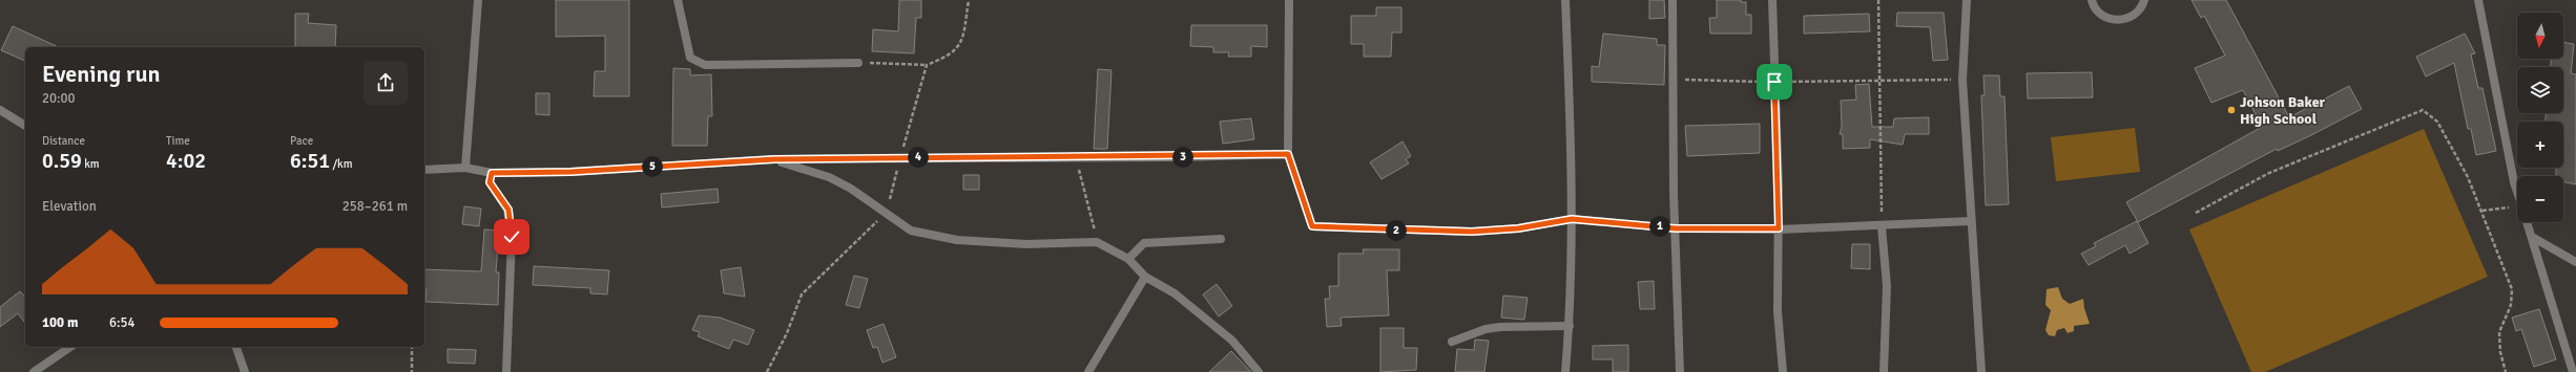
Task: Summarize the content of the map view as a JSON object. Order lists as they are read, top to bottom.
{
  "places": ["Johson Baker High School"],
  "north": "bottom",
  "page": {
    "map_buttons": ["+", "−"],
    "heading": ["Evening run", "20:00"],
    "stats": [
      ["Distance", "0.59 km"],
      ["Time", "4:02"],
      ["Pace", "6:51 /km"]
    ],
    "pins": [
      "3",
      "4",
      "5",
      "1",
      "2"
    ],
    "chart": ["Elevation", "258–261 m"],
    "list": [
      {
        "name": "100 m",
        "note": "6:54"
      }
    ]
  }
}
